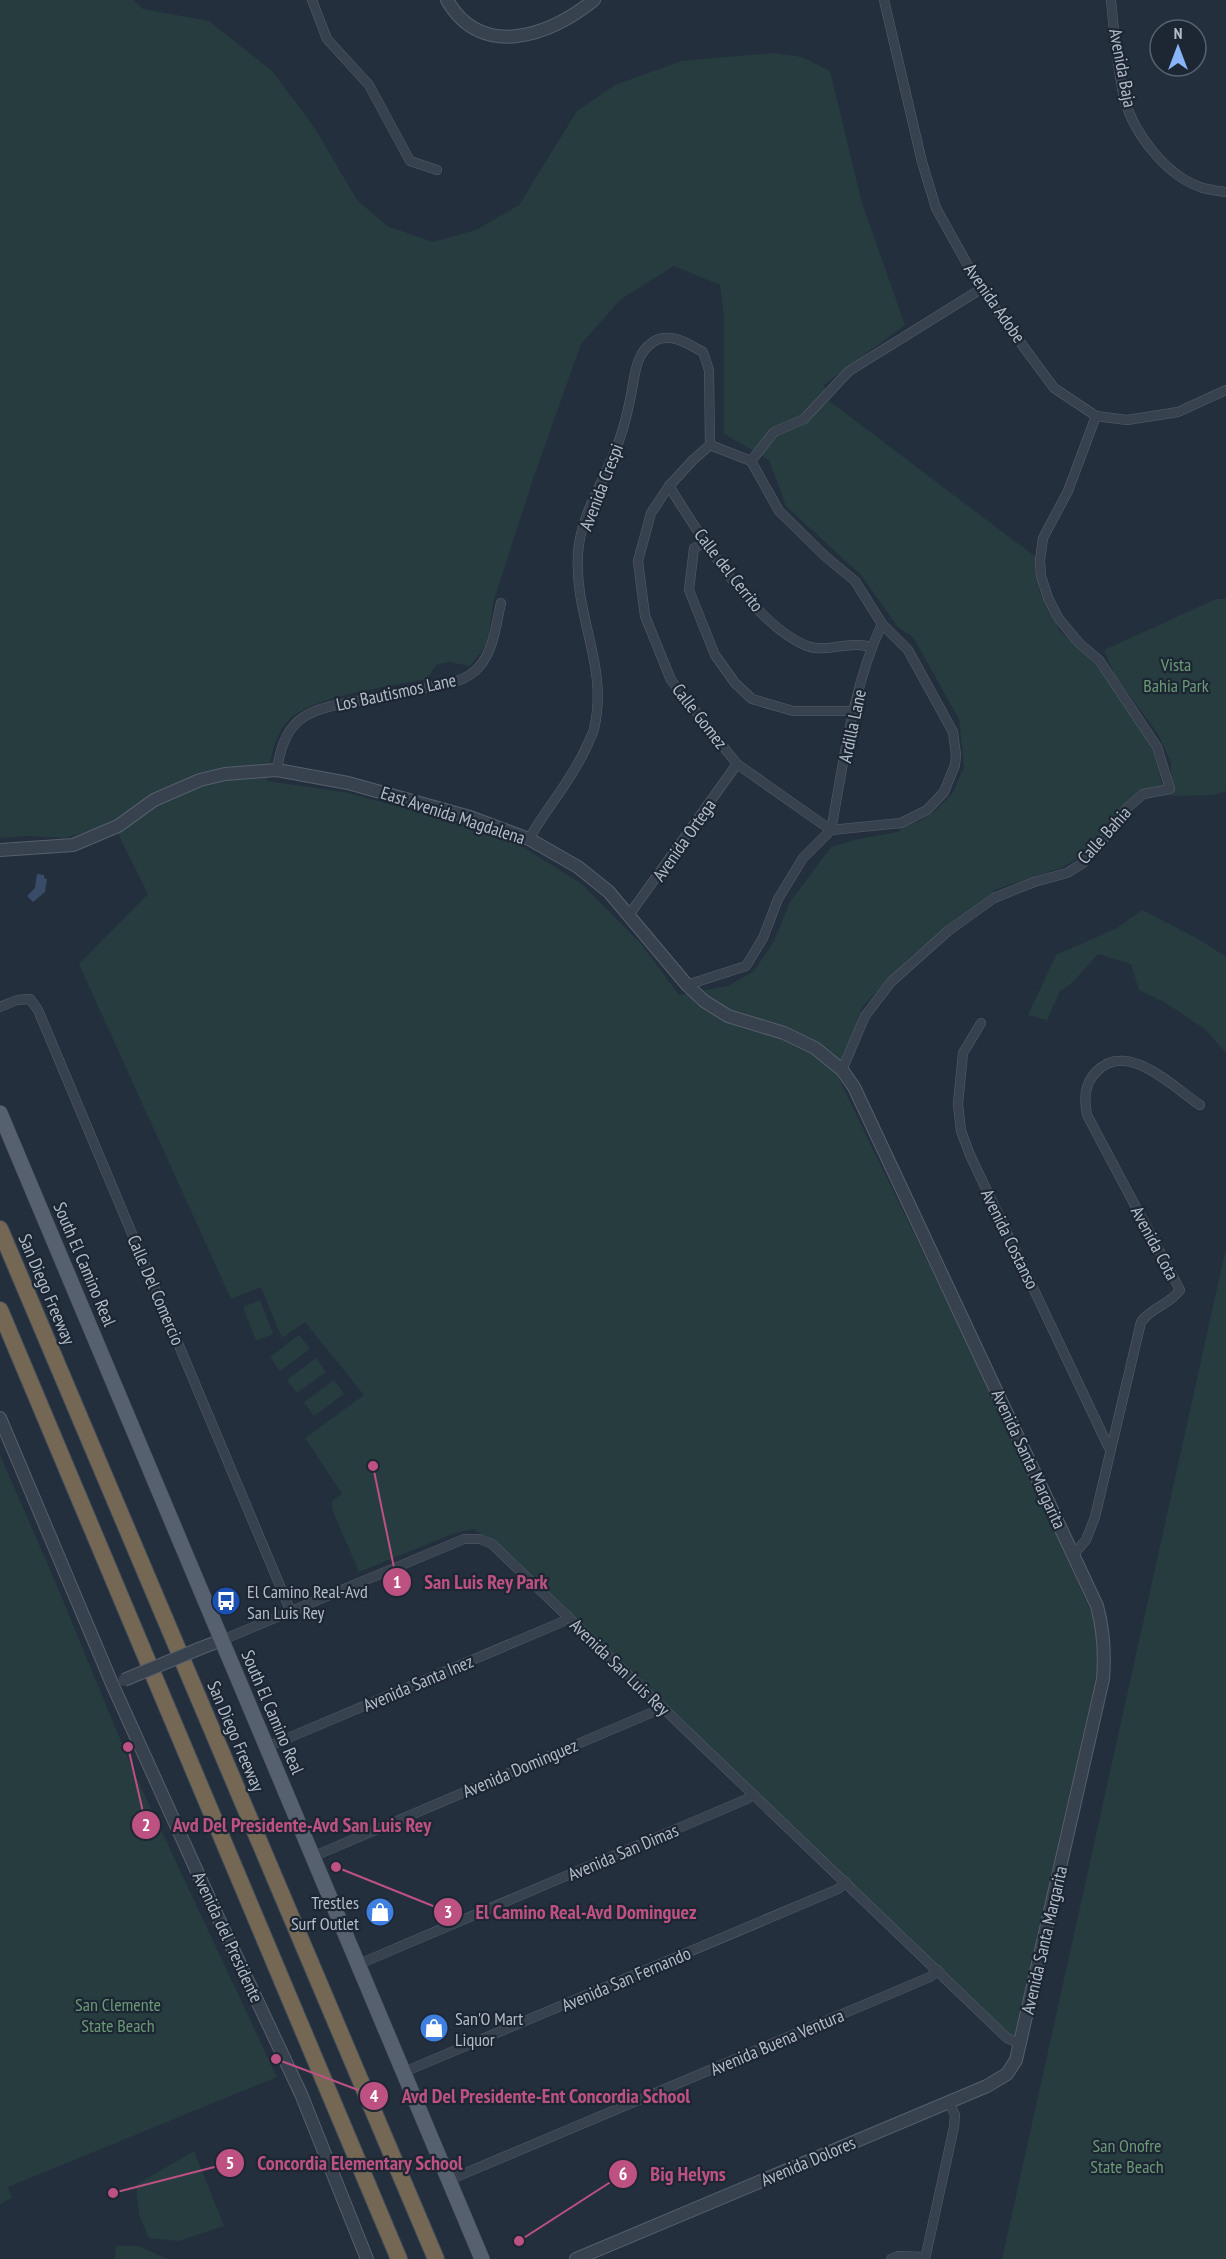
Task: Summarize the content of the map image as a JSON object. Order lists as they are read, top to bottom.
{
  "streets": {
    "highway": ["San Diego Freeway"],
    "main road": ["South El Camino Real"],
    "street": [
      "Avenida Baja",
      "Avenida Adobe",
      "Avenida Crespi",
      "Calle del Cerrito",
      "Los Bautismos Lane",
      "Calle Gomez",
      "Ardilla Lane",
      "East Avenida Magdalena",
      "Calle Bahia",
      "Avenida Ortega",
      "Avenida Costanso",
      "Avenida Cota",
      "Calle Del Comercio",
      "Avenida Santa Margarita",
      "Avenida San Luis Rey",
      "Avenida Santa Inez",
      "Avenida Dominguez",
      "Avenida San Dimas",
      "Avenida del Presidente",
      "Avenida San Fernando",
      "Avenida Buena Ventura",
      "Avenida Dolores"
    ]
  },
  "crossings": [
    ["Avenida Adobe", "Calle Bahia"],
    ["Avenida Crespi", "Calle Gomez"],
    ["Avenida Crespi", "East Avenida Magdalena"],
    ["Calle del Cerrito", "Calle Gomez"],
    ["Calle del Cerrito", "Ardilla Lane"],
    ["Los Bautismos Lane", "East Avenida Magdalena"],
    ["Calle Gomez", "Ardilla Lane"],
    ["Calle Gomez", "Avenida Ortega"],
    ["East Avenida Magdalena", "Avenida Ortega"],
    ["East Avenida Magdalena", "Avenida Santa Margarita"],
    ["Calle Bahia", "Avenida Santa Margarita"],
    ["Avenida Costanso", "Avenida Cota"],
    ["Avenida Cota", "Avenida Santa Margarita"],
    ["South El Camino Real", "Avenida San Luis Rey"],
    ["South El Camino Real", "Avenida Santa Inez"],
    ["South El Camino Real", "Avenida Dominguez"],
    ["South El Camino Real", "Avenida San Dimas"],
    ["South El Camino Real", "Avenida San Fernando"],
    ["South El Camino Real", "Avenida Buena Ventura"],
    ["Calle Del Comercio", "Avenida San Luis Rey"],
    ["Avenida Santa Margarita", "Avenida San Luis Rey"],
    ["Avenida Santa Margarita", "Avenida Dolores"],
    ["Avenida San Luis Rey", "Avenida Santa Inez"],
    ["Avenida San Luis Rey", "Avenida Dominguez"],
    ["Avenida San Luis Rey", "Avenida San Dimas"],
    ["Avenida San Luis Rey", "Avenida del Presidente"],
    ["Avenida San Luis Rey", "Avenida San Fernando"],
    ["Avenida San Luis Rey", "Avenida Buena Ventura"],
    ["Avenida San Luis Rey", "Avenida Dolores"]
  ],
  "parks": ["Vista Bahia Park", "San Clemente State Beach", "San Onofre State Beach"],
  "places": {
    "other": [
      "San Luis Rey Park",
      "Avd Del Presidente-Avd San Luis Rey",
      "El Camino Real-Avd Dominguez",
      "Avd Del Presidente-Ent Concordia School",
      "Concordia Elementary School",
      "Big Helyns"
    ],
    "bus stop": ["El Camino Real-Avd San Luis Rey"],
    "shop": ["Trestles Surf Outlet", "San'O Mart Liquor"]
  },
  "north": "top"
}
